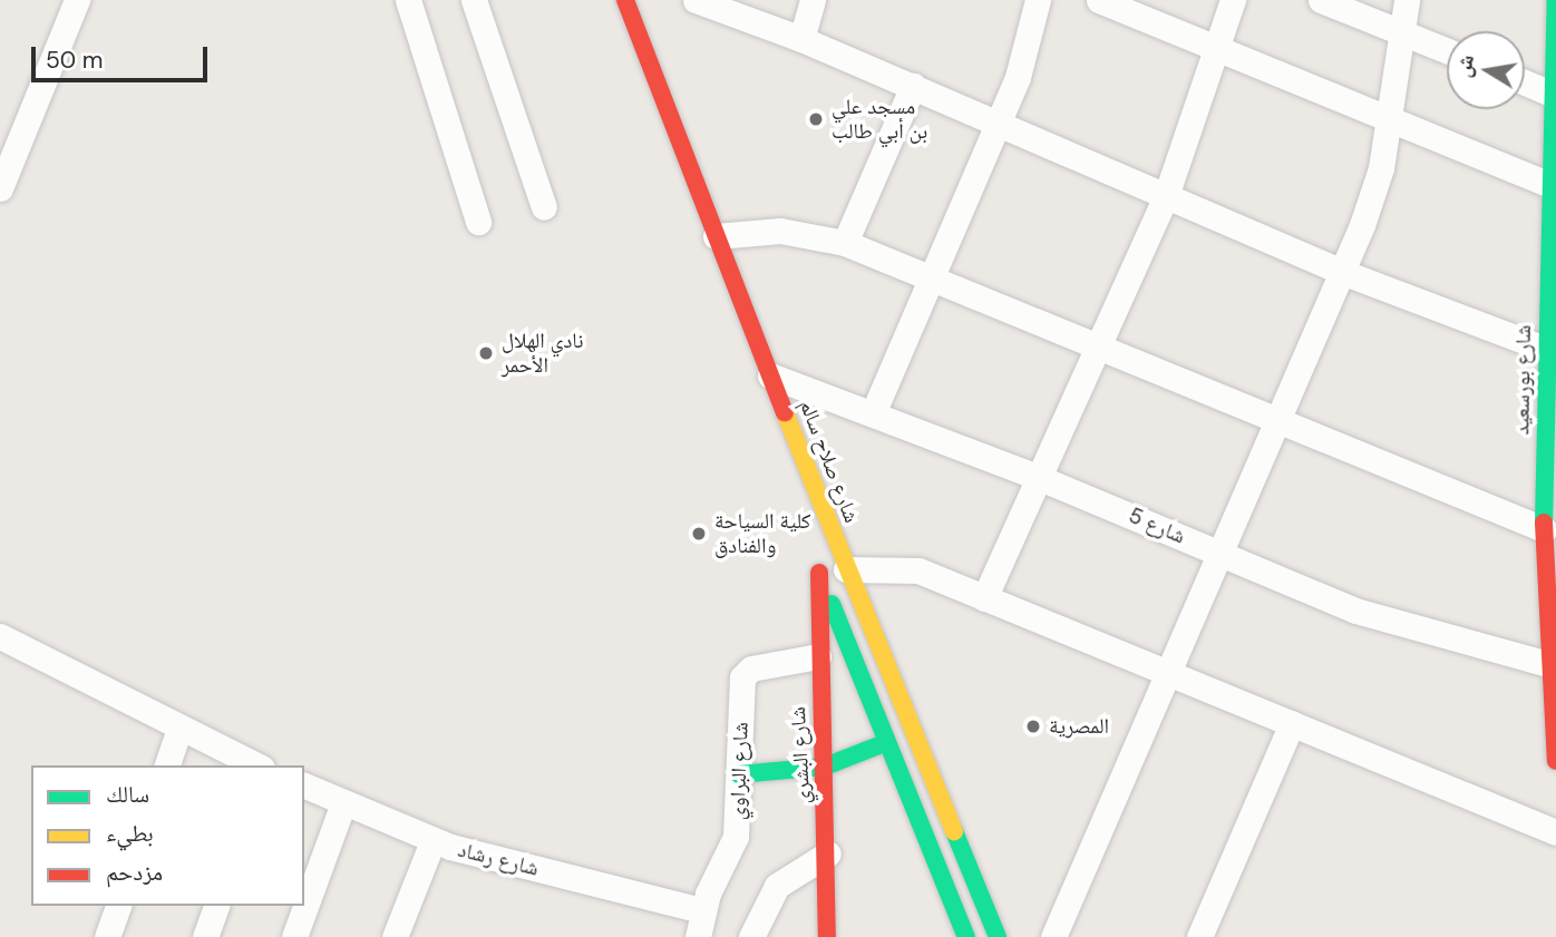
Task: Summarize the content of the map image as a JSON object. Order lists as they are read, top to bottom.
{
  "streets": {
    "main road": ["شارع بورسعيد", "شارع صلاح سالم", "شارع البشري"],
    "street": ["شارع 5", "شارع البراوي", "شارع رشاد"]
  },
  "crossings": [
    ["شارع بورسعيد", "شارع 5"],
    ["شارع صلاح سالم", "شارع 5"],
    ["شارع البشري", "شارع البراوي"],
    ["شارع البراوي", "شارع رشاد"]
  ],
  "places": [
    "مسجد علي بن أبي طالب",
    "نادي الهلال الأحمر",
    "كلية السياحة والفنادق",
    "المصرية"
  ],
  "legend": ["سالك", "بطيء", "مزدحم"],
  "scale_bar": "50 m",
  "north": "left"
}
